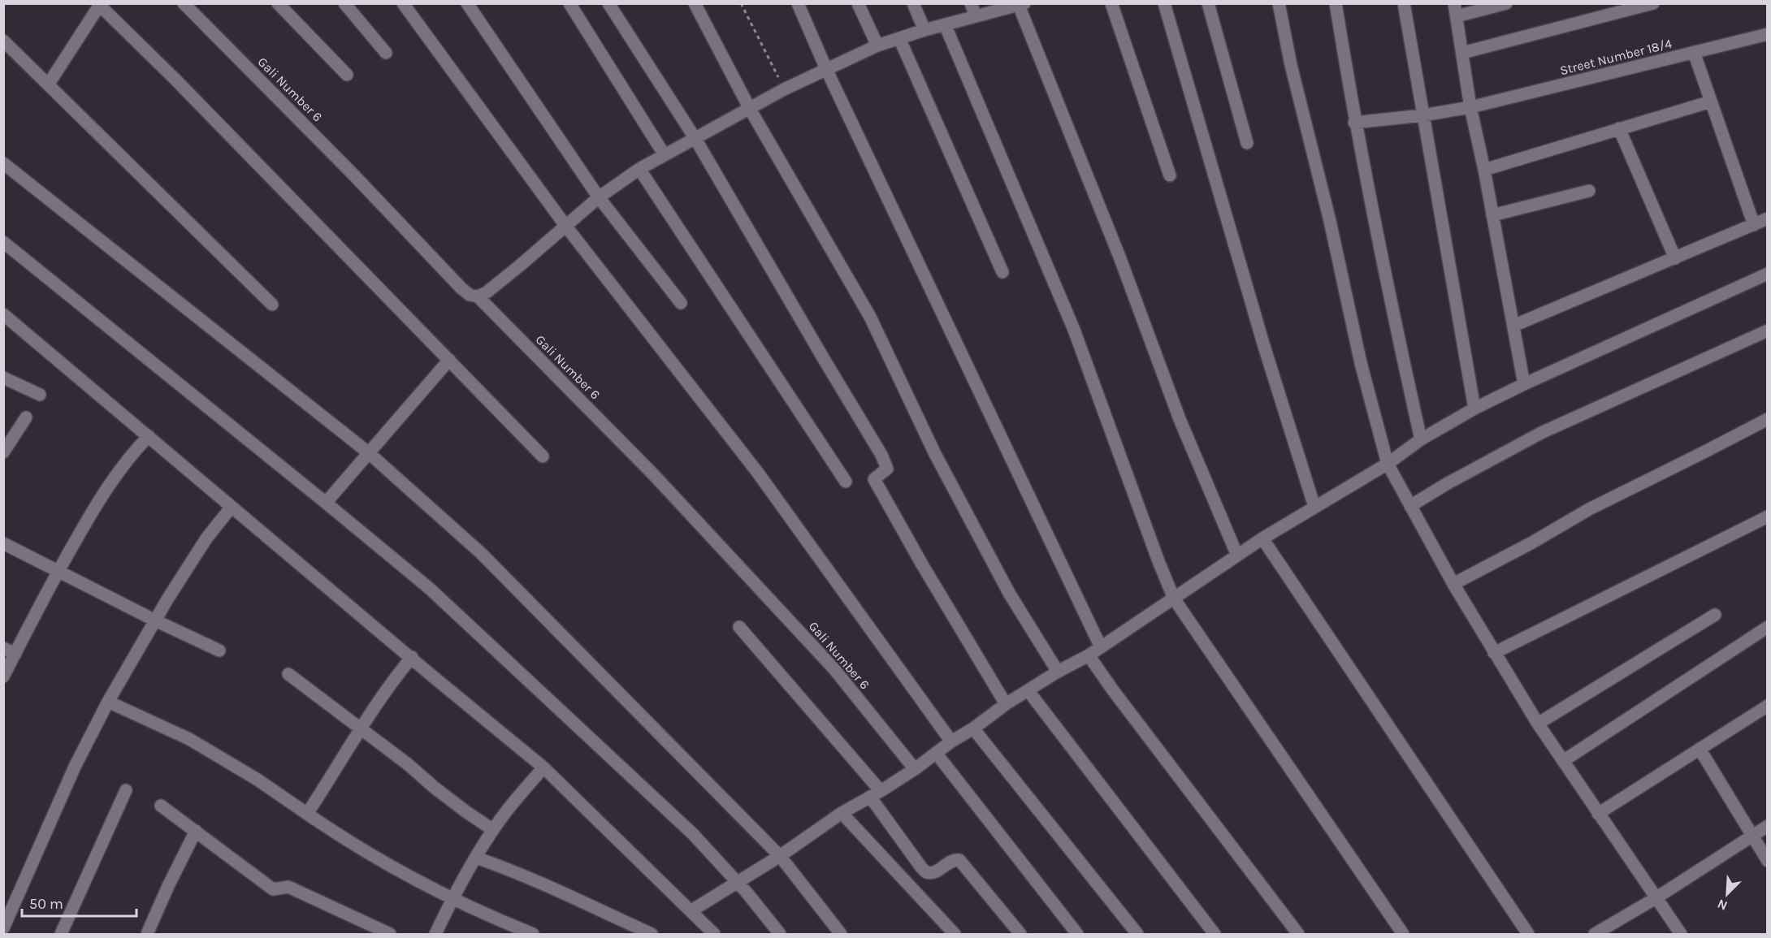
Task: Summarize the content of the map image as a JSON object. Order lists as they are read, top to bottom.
{
  "streets": {
    "street": ["Street Number 18/4", "Gali Number 6"]
  },
  "scale_bar": "50 m",
  "north": "bottom left"
}
